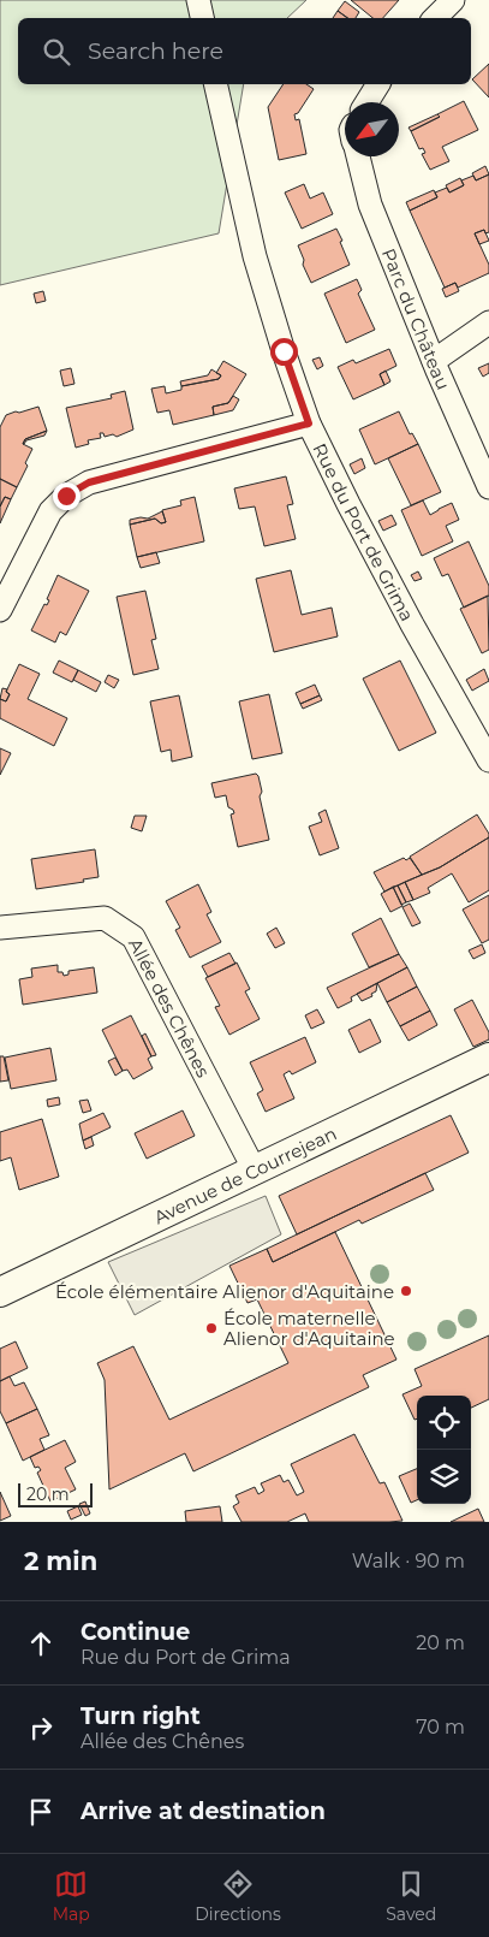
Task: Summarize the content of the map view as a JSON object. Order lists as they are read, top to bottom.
{
  "streets": {
    "street": [
      "Parc du Château",
      "Rue du Port de Grima",
      "Allée des Chênes",
      "Avenue de Courrejean"
    ]
  },
  "crossings": [
    ["Allée des Chênes", "Avenue de Courrejean"]
  ],
  "places": ["École élémentaire Alienor d'Aquitaine", "École maternelle Alienor d'Aquitaine"],
  "scale_bar": "20 m",
  "north": "bottom left",
  "page": {
    "search": "Search here",
    "scale": "20 m",
    "heading": ["2 min", "Walk · 90 m"],
    "list": [
      ["Continue", "Rue du Port de Grima", "20 m"],
      ["Turn right", "Allée des Chênes", "70 m"],
      "Arrive at destination"
    ],
    "nav": ["Map", "Directions", "Saved"]
  }
}
